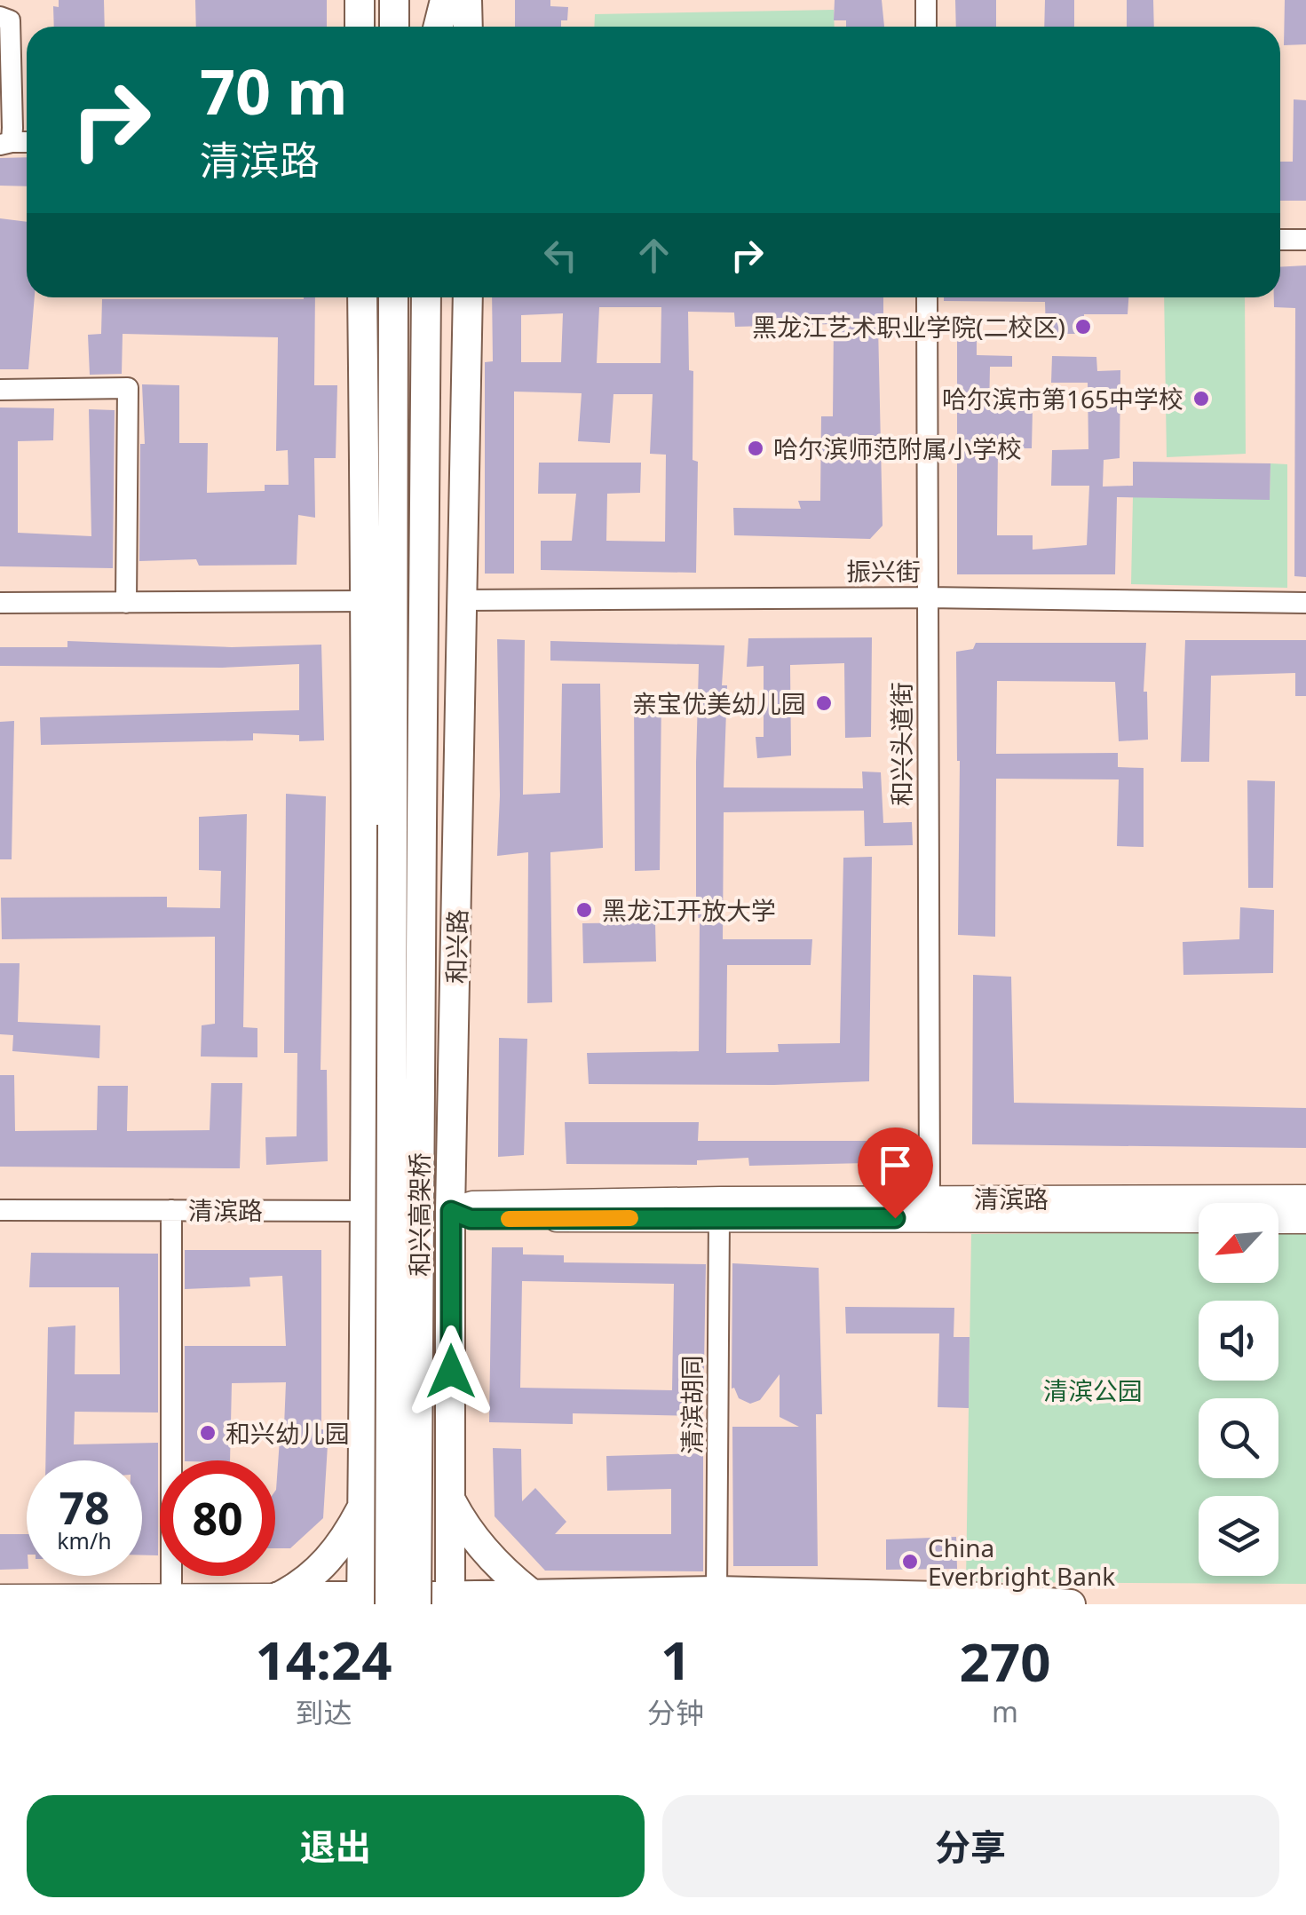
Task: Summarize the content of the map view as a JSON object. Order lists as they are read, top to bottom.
{
  "streets": {
    "highway": ["和兴路", "和兴高架桥"],
    "main road": ["清滨路"],
    "street": ["振兴街", "和兴头道街", "清滨胡同"]
  },
  "crossings": [
    ["振兴街", "和兴头道街"],
    ["振兴街", "和兴路"],
    ["和兴头道街", "清滨路"],
    ["和兴路", "清滨路"],
    ["清滨路", "清滨胡同"]
  ],
  "parks": ["清滨公园"],
  "places": [
    "黑龙江艺术职业学院(二校区)",
    "哈尔滨市第165中学校",
    "哈尔滨师范附属小学校",
    "亲宝优美幼儿园",
    "黑龙江开放大学",
    "和兴幼儿园",
    "China Everbright Bank"
  ],
  "north": "bottom left",
  "page": {
    "turn": ["70 m", "清滨路"],
    "speed": "78 km/h",
    "limit": "80",
    "eta": [
      "14:24",
      "到达",
      "1",
      "分钟",
      "270",
      "m"
    ],
    "buttons": ["退出", "分享"]
  }
}
